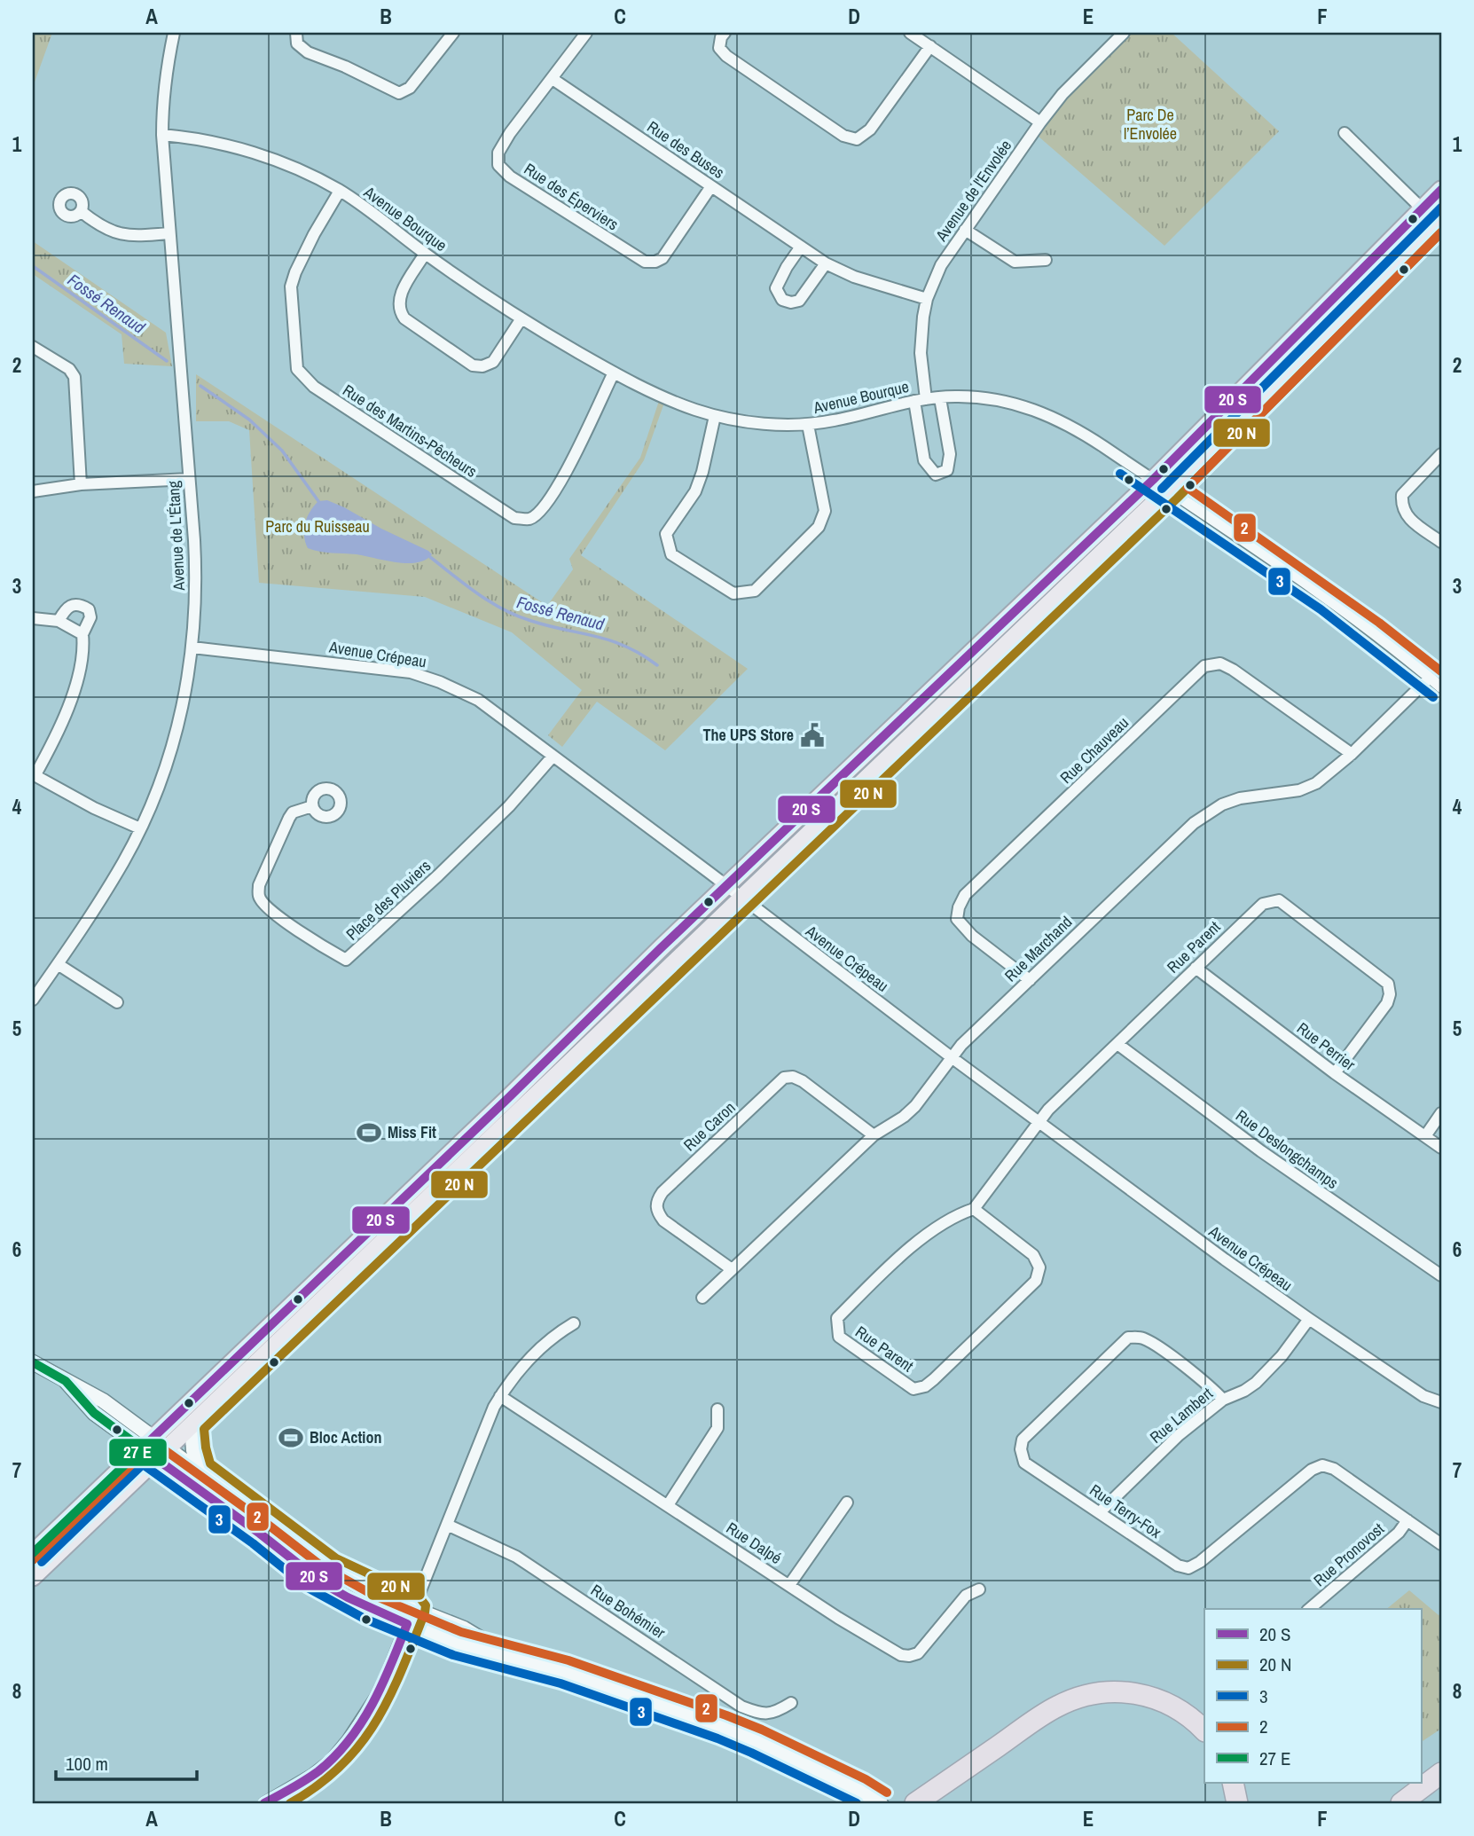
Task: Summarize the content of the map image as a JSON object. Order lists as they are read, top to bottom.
{
  "streets": {
    "street": [
      "Rue des Buses",
      "Avenue de l'Envolée",
      "Rue des Éperviers",
      "Avenue Bourque",
      "Rue des Martins-Pêcheurs",
      "Avenue de L'Étang",
      "Avenue Crépeau",
      "Rue Chauveau",
      "Place des Pluviers",
      "Rue Parent",
      "Rue Marchand",
      "Rue Perrier",
      "Rue Caron",
      "Rue Deslongchamps",
      "Rue Lambert",
      "Rue Terry-Fox",
      "Rue Dalpé",
      "Rue Pronovost",
      "Rue Bohémier"
    ]
  },
  "crossings": [
    ["Rue des Buses", "Avenue de l'Envolée"],
    ["Rue des Buses", "Rue des Éperviers"],
    ["Avenue de l'Envolée", "Avenue Bourque"],
    ["Avenue Bourque", "Rue des Martins-Pêcheurs"],
    ["Avenue Bourque", "Avenue de L'Étang"],
    ["Avenue Bourque", "Rue Marchand"],
    ["Avenue de L'Étang", "Avenue Crépeau"],
    ["Avenue Crépeau", "Place des Pluviers"],
    ["Avenue Crépeau", "Rue Parent"],
    ["Avenue Crépeau", "Rue Marchand"],
    ["Avenue Crépeau", "Rue Lambert"],
    ["Rue Chauveau", "Rue Marchand"],
    ["Rue Parent", "Rue Perrier"],
    ["Rue Parent", "Rue Deslongchamps"],
    ["Rue Marchand", "Rue Caron"],
    ["Rue Lambert", "Rue Terry-Fox"],
    ["Rue Terry-Fox", "Rue Pronovost"]
  ],
  "water": ["Fossé Renaud"],
  "parks": ["Parc De l’Envolée", "Parc du Ruisseau"],
  "places": {
    "public building": ["The UPS Store"],
    "sports": ["Miss Fit", "Bloc Action"]
  },
  "lines": ["transit line 3", "transit line 2"],
  "legend": [
    "20 S",
    "20 N",
    "3",
    "2",
    "27 E"
  ],
  "scale_bar": "100 m",
  "grid": {
    "columns": [
      "A",
      "B",
      "C",
      "D",
      "E",
      "F"
    ],
    "rows": [
      "1",
      "2",
      "3",
      "4",
      "5",
      "6",
      "7",
      "8"
    ]
  }
}
